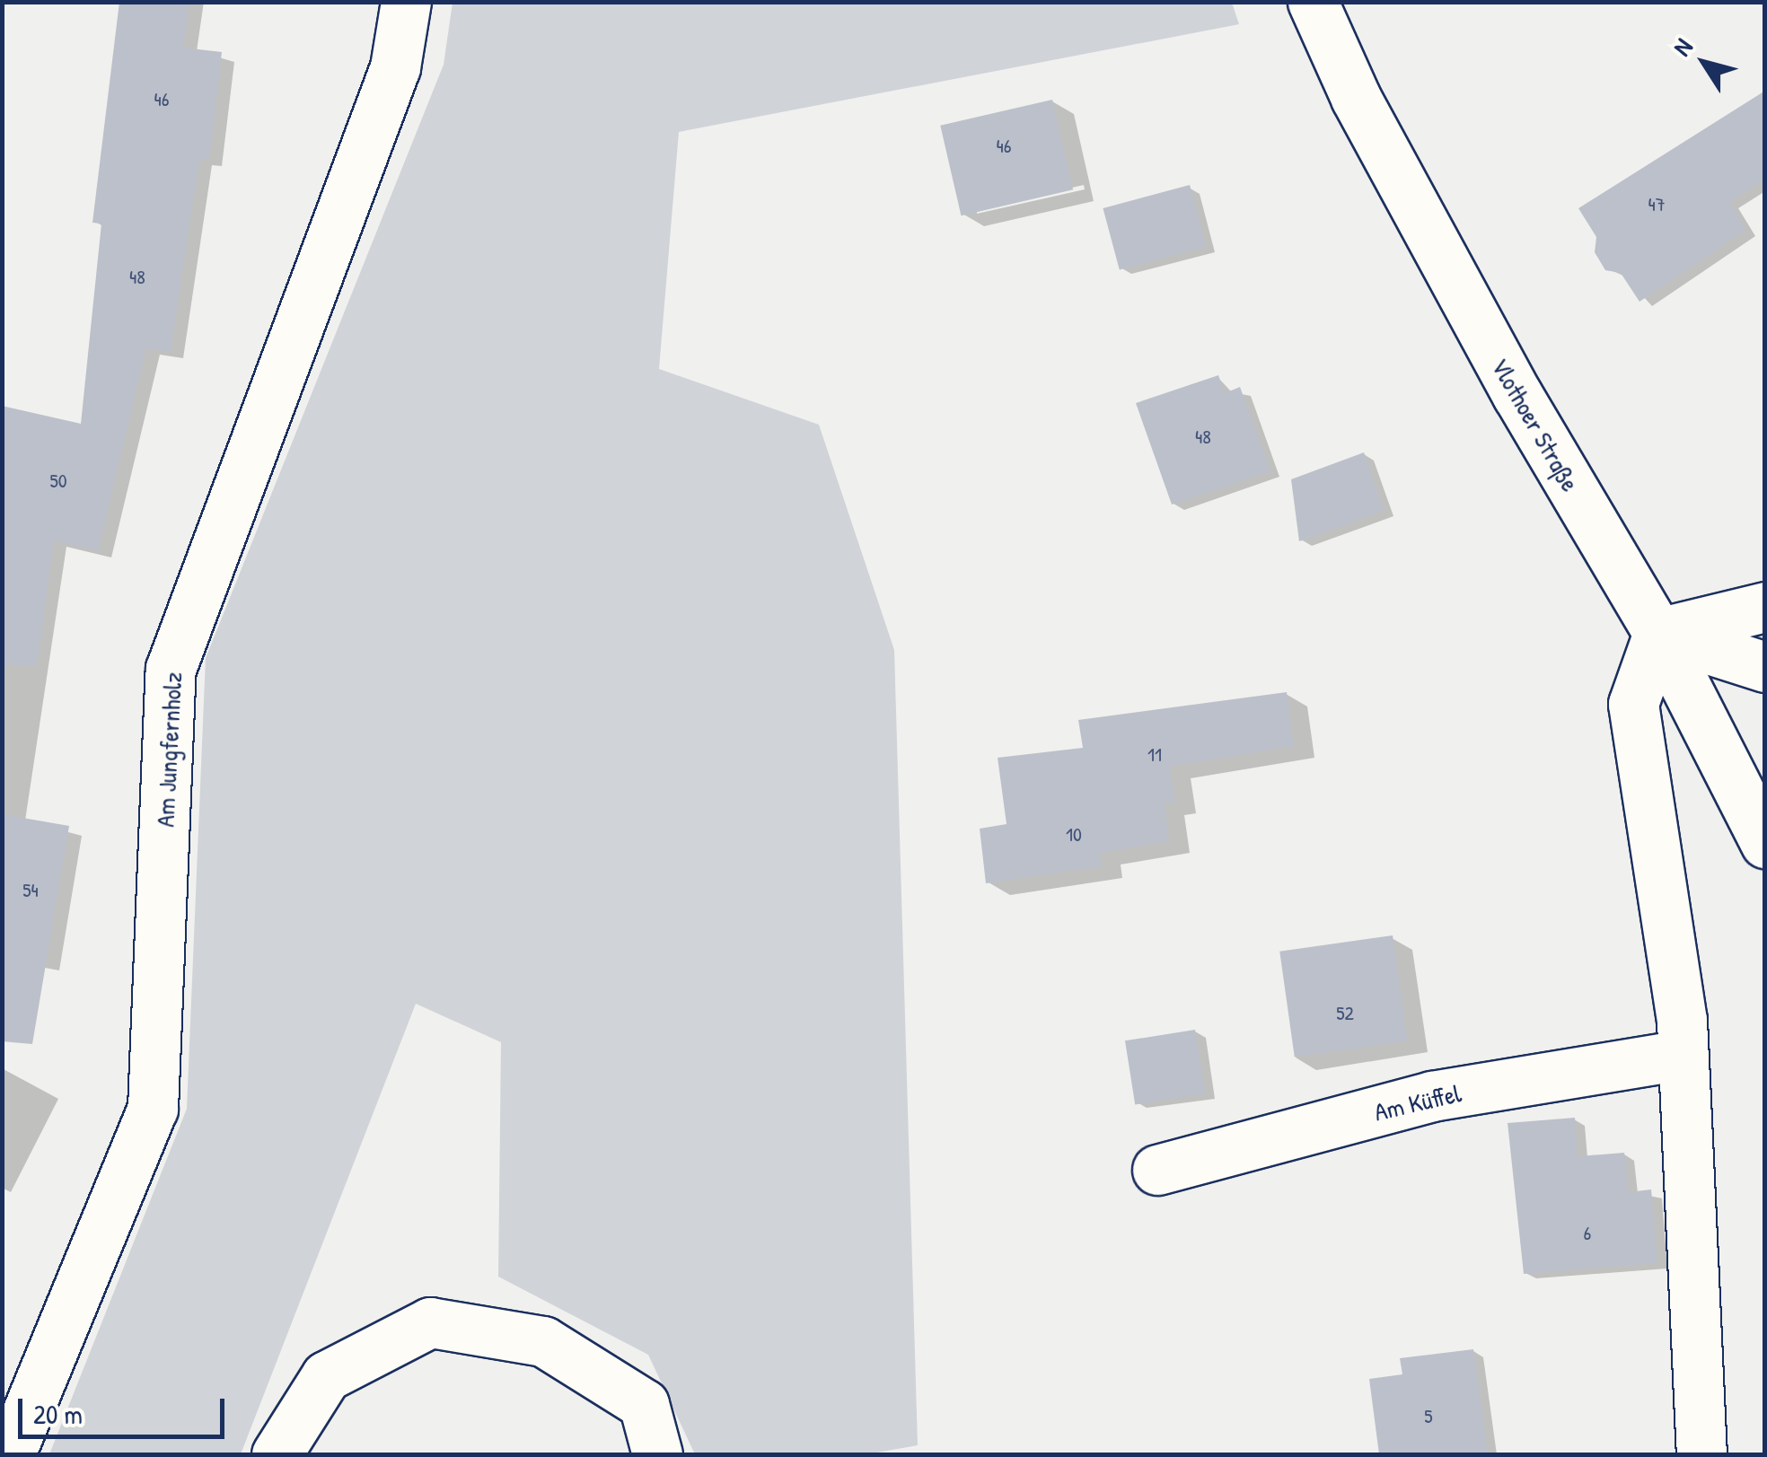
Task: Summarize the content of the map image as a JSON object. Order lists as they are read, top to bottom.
{
  "streets": {
    "street": ["Vlothoer Straße", "Am Jungfernholz", "Am Küffel"]
  },
  "house_numbers": [
    "46",
    "46",
    "47",
    "48",
    "48",
    "50",
    "11",
    "10",
    "54",
    "52",
    "6",
    "5"
  ],
  "scale_bar": "20 m",
  "north": "top left"
}
